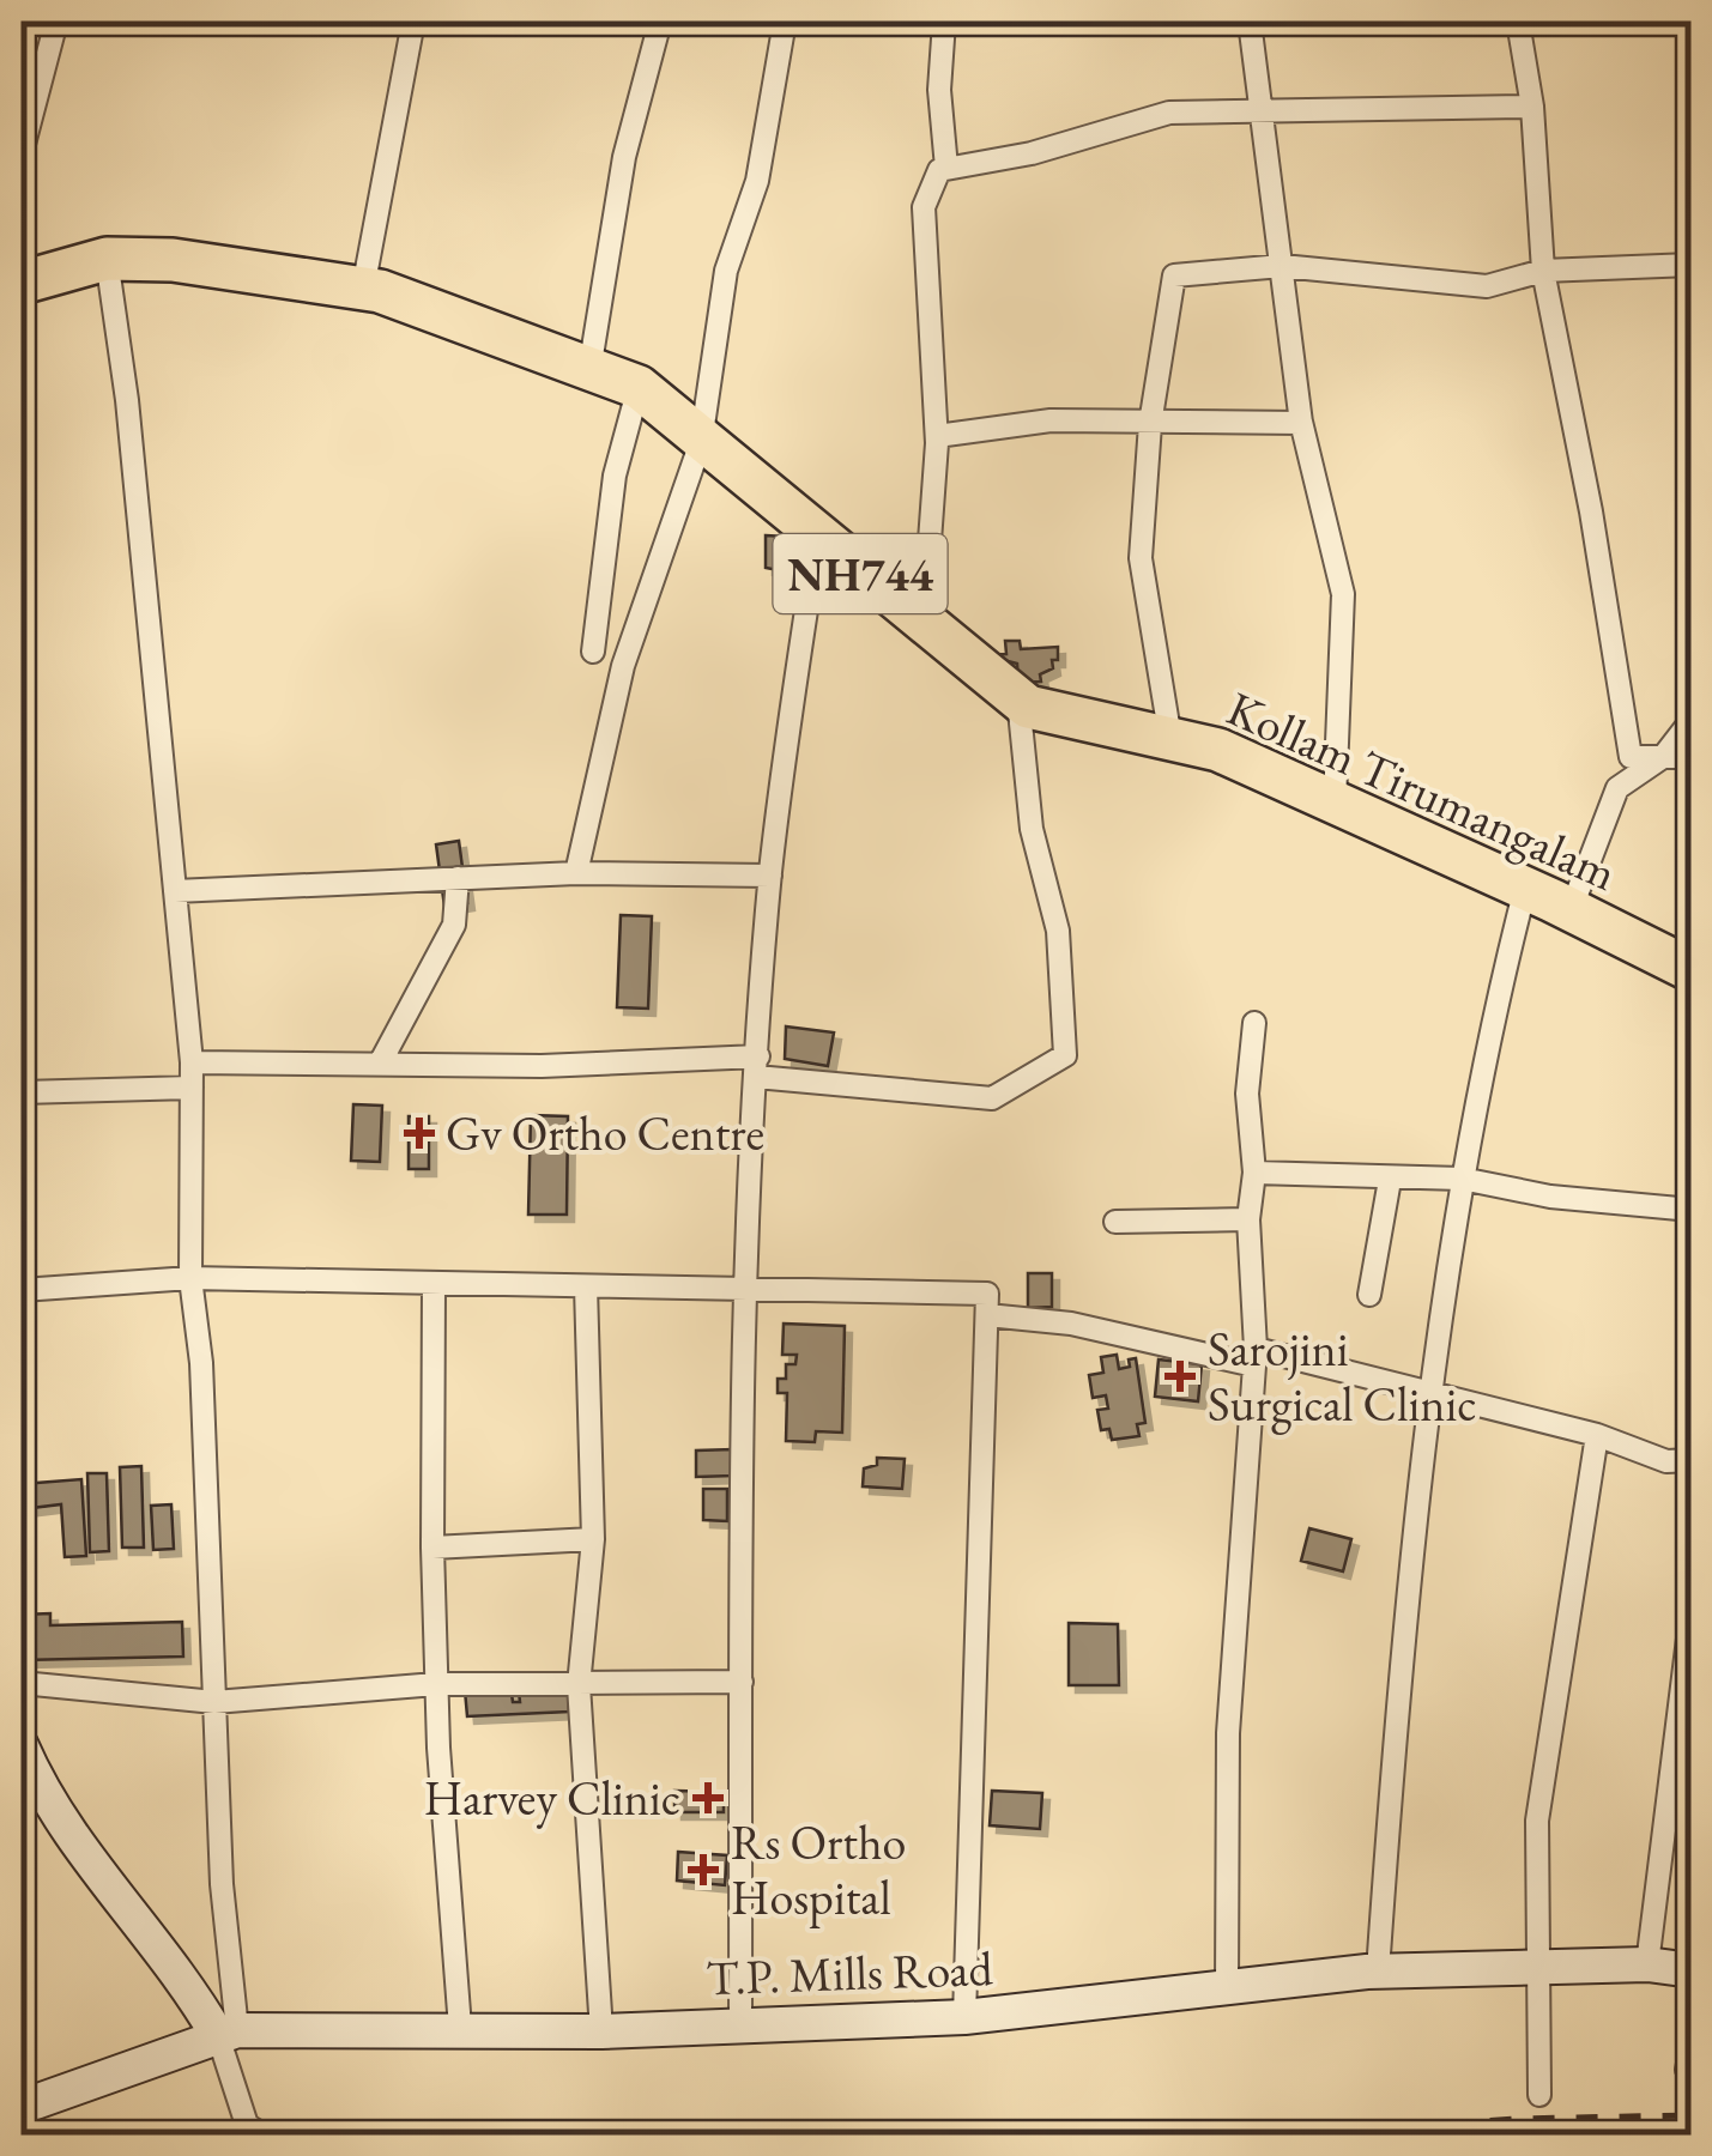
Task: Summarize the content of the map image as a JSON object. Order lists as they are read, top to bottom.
{
  "streets": {
    "highway": ["NH744", "Kollam Tirumangalam"],
    "main road": ["T.P. Mills Road"]
  },
  "places": {
    "health": [
      "Gv Ortho Centre",
      "Sarojini Surgical Clinic",
      "Harvey Clinic",
      "Rs Ortho Hospital"
    ]
  }
}
